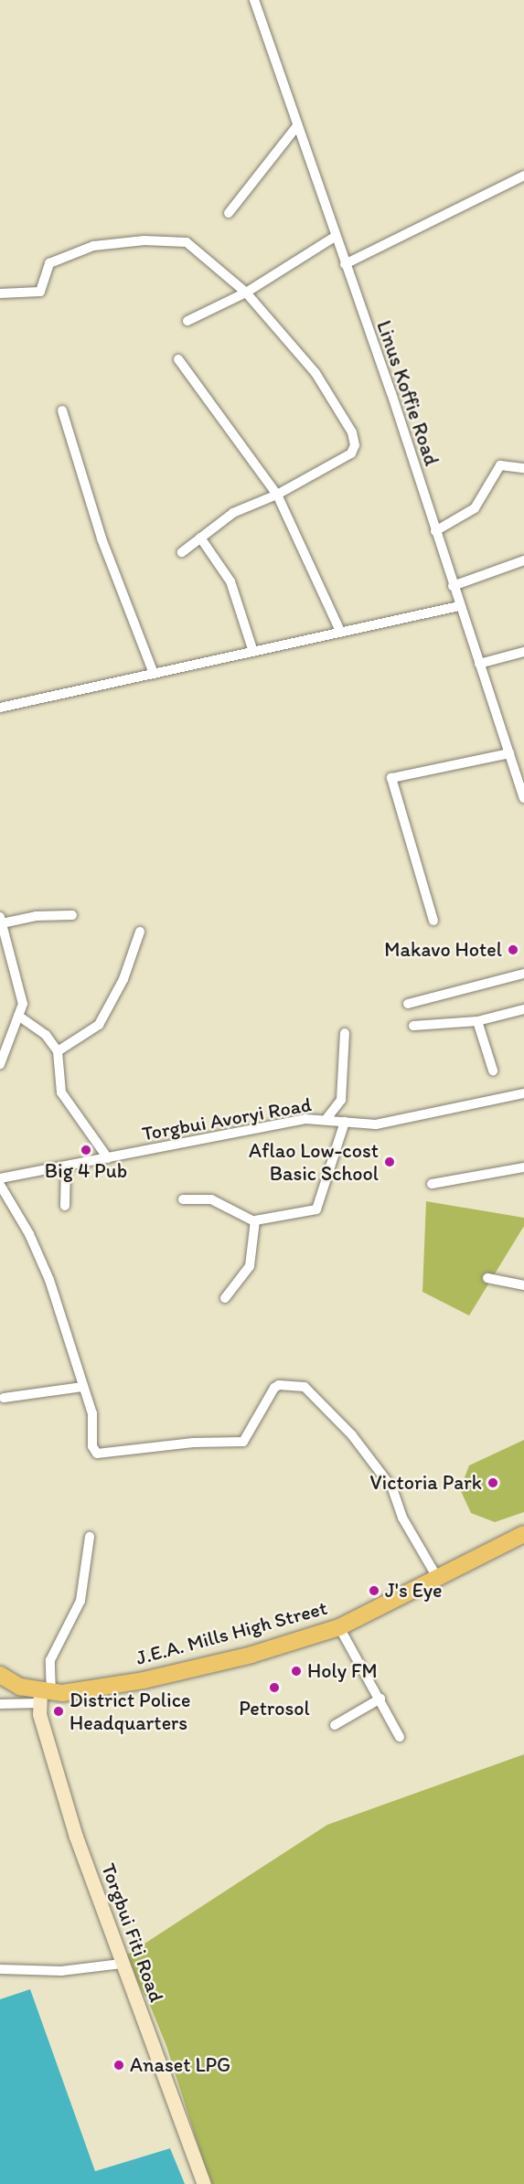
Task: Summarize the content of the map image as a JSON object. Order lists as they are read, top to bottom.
{
  "streets": {
    "highway": ["J.E.A. Mills High Street"],
    "street": ["Linus Koffie Road", "Torgbui Avoryi Road", "Torgbui Fiti Road"]
  },
  "crossings": [
    ["J.E.A. Mills High Street", "Torgbui Fiti Road"]
  ],
  "places": [
    "Makavo Hotel",
    "Big 4 Pub",
    "Aflao Low-cost Basic School",
    "Victoria Park",
    "J's Eye",
    "Holy FM",
    "Petrosol",
    "District Police Headquarters",
    "Anaset LPG"
  ]
}
